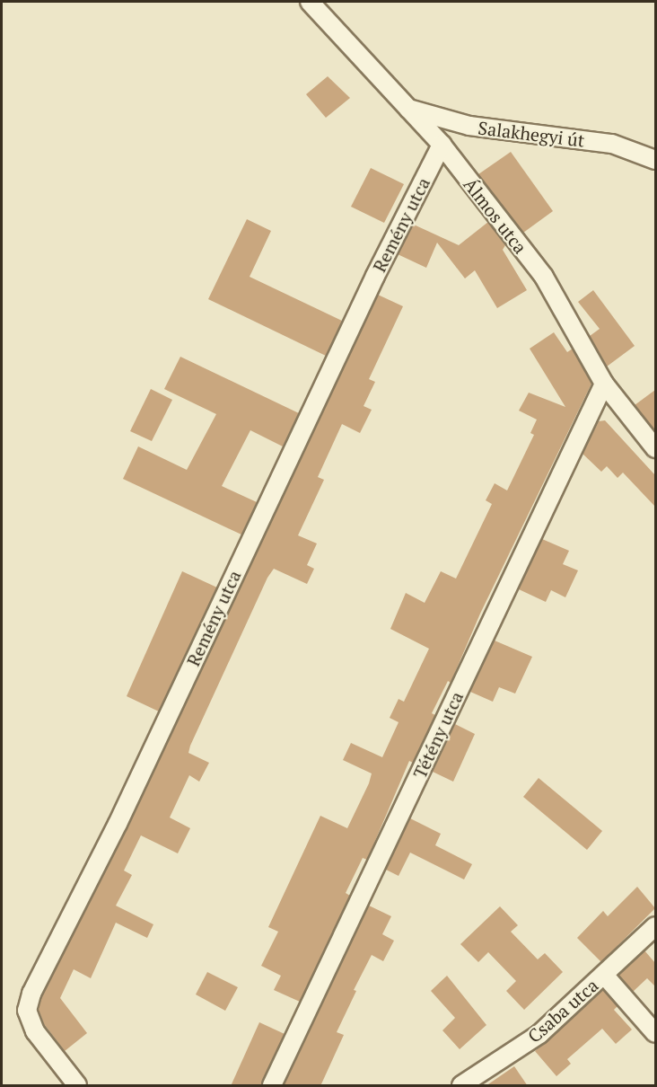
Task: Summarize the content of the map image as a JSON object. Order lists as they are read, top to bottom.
{
  "streets": {
    "street": [
      "Salakhegyi út",
      "Álmos utca",
      "Remény utca",
      "Tétény utca",
      "Csaba utca"
    ]
  },
  "crossings": [
    ["Salakhegyi út", "Álmos utca"],
    ["Álmos utca", "Remény utca"],
    ["Álmos utca", "Tétény utca"]
  ]
}
